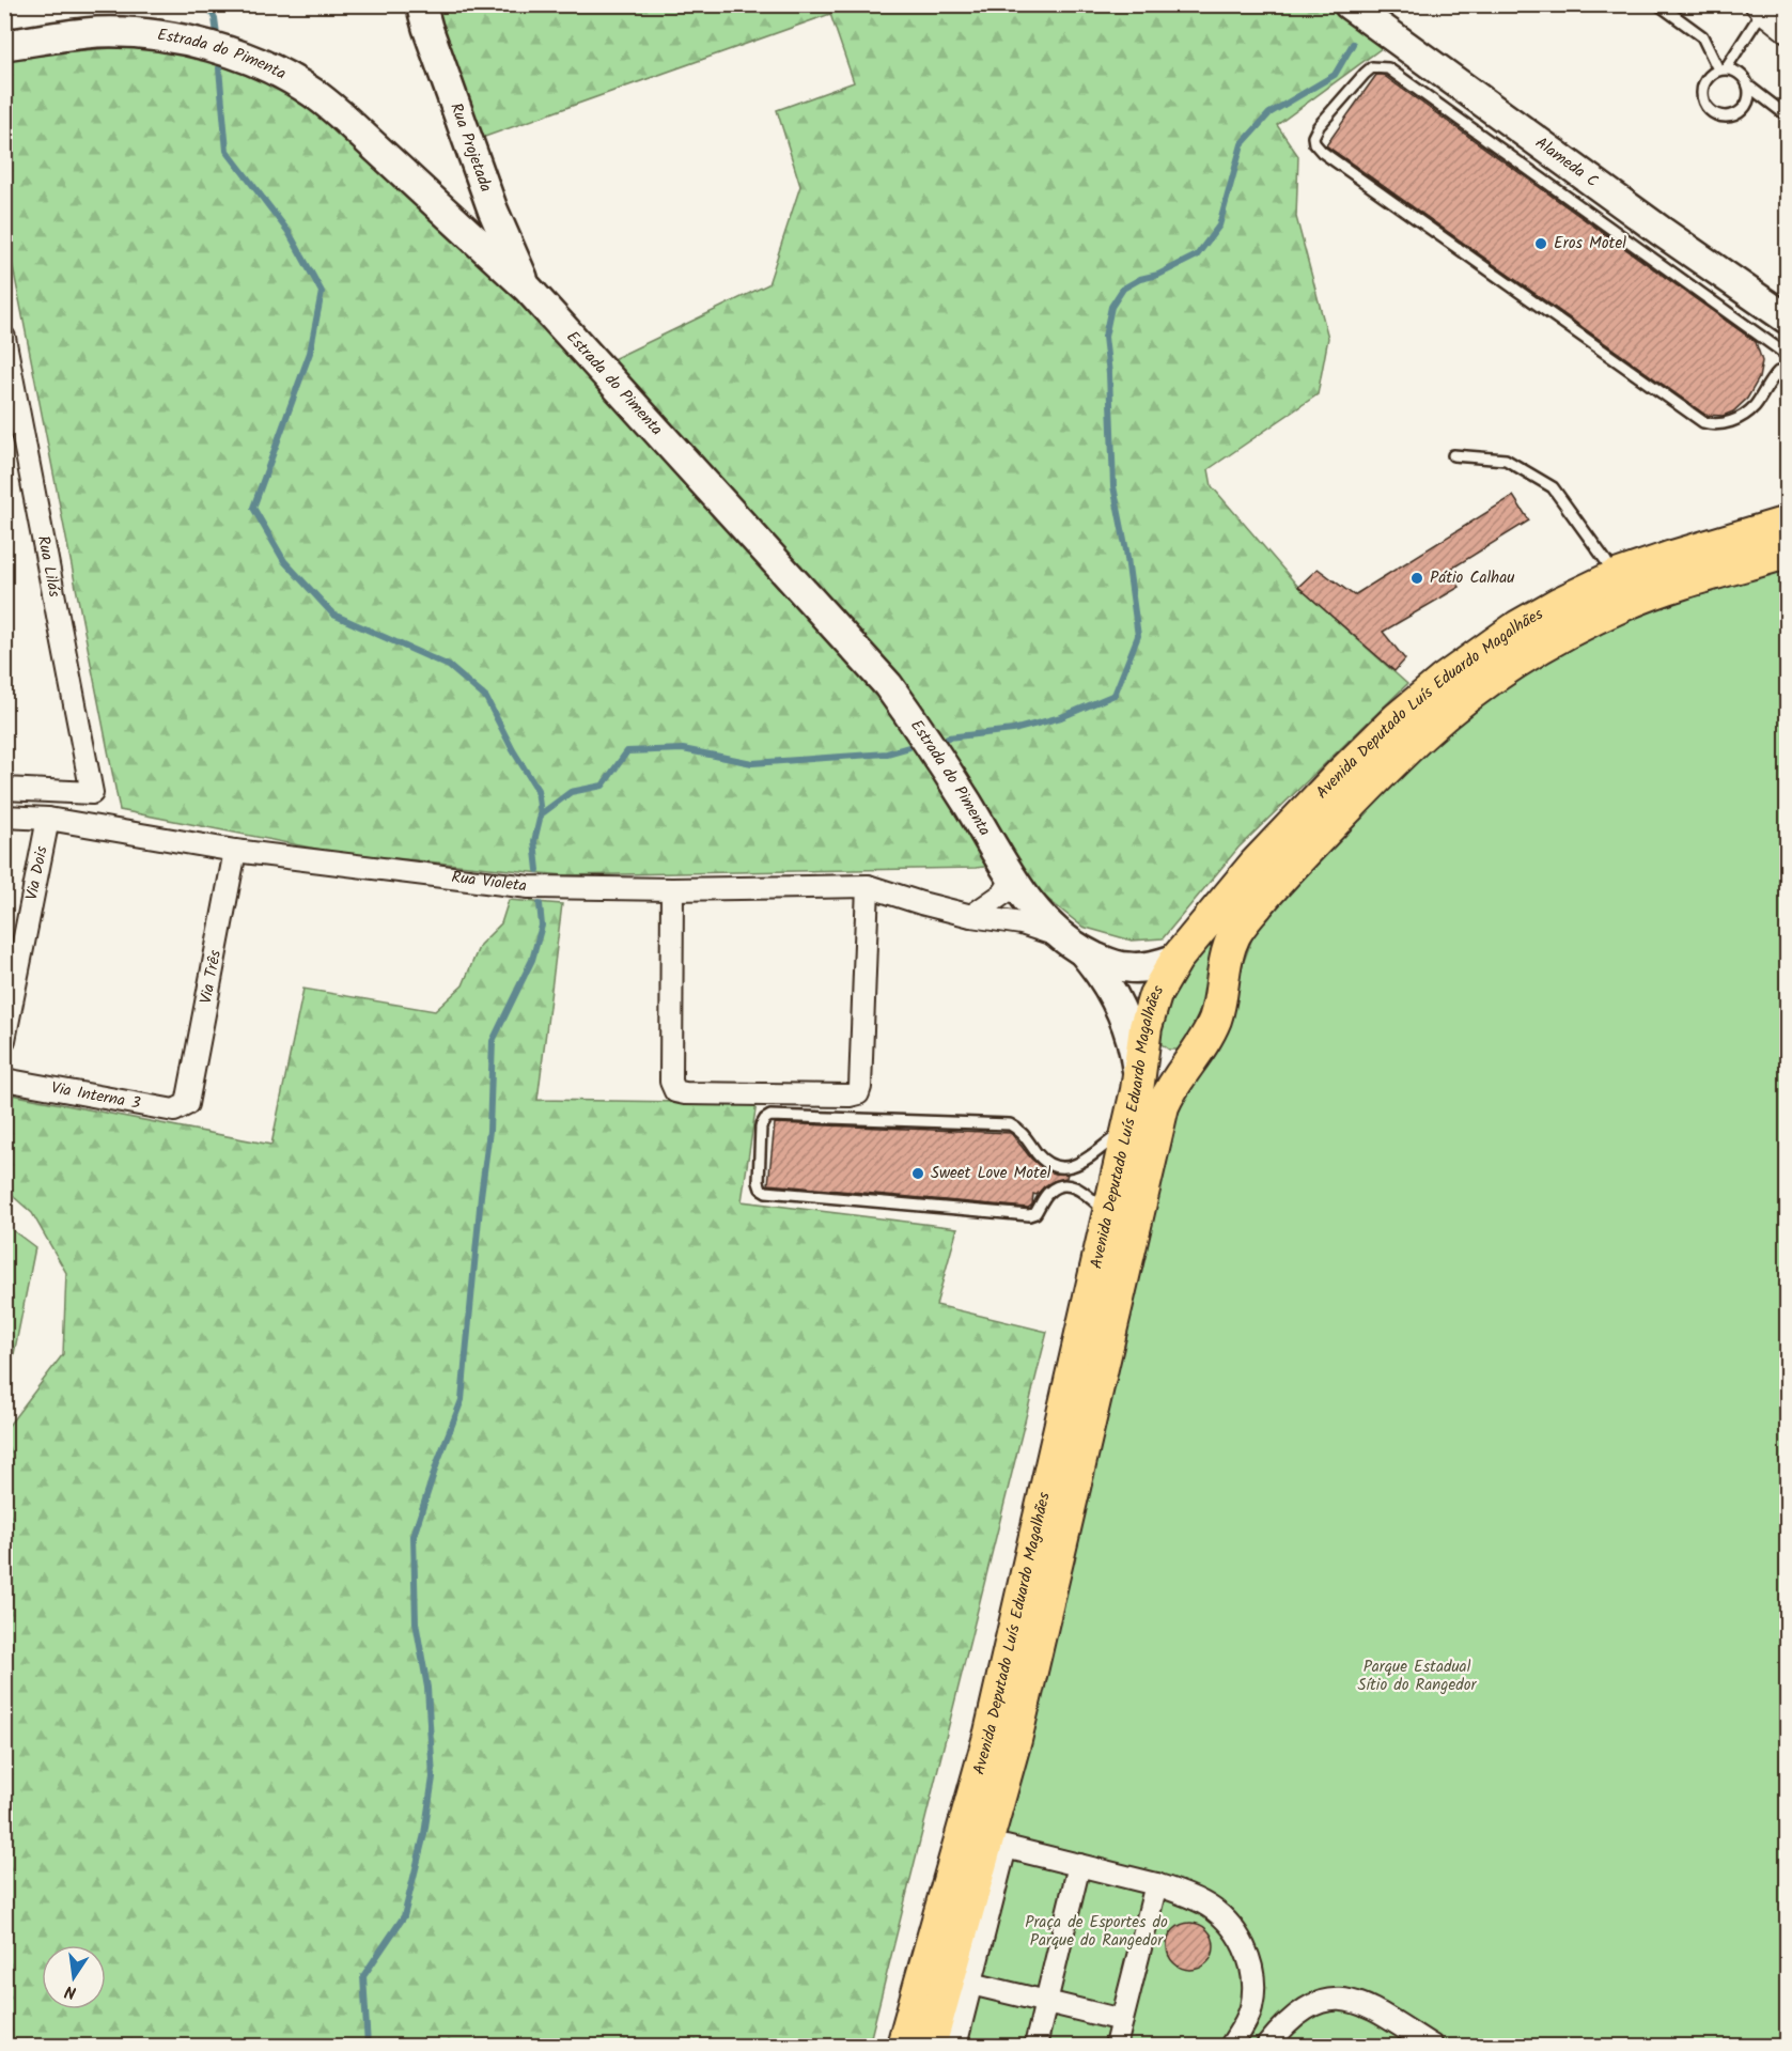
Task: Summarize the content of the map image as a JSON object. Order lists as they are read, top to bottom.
{
  "streets": {
    "main road": [
      "Estrada do Pimenta",
      "Rua Projetada",
      "Alameda C",
      "Avenida Deputado Luís Eduardo Magalhães"
    ],
    "street": [
      "Rua Lilás",
      "Via Dois",
      "Rua Violeta",
      "Via Três",
      "Via Interna 3"
    ]
  },
  "crossings": [
    ["Estrada do Pimenta", "Rua Projetada"],
    ["Estrada do Pimenta", "Avenida Deputado Luís Eduardo Magalhães"],
    ["Estrada do Pimenta", "Rua Violeta"],
    ["Via Dois", "Rua Violeta"],
    ["Rua Violeta", "Via Três"],
    ["Via Três", "Via Interna 3"]
  ],
  "parks": ["Parque Estadual Sítio do Rangedor", "Praça de Esportes do Parque do Rangedor"],
  "places": ["Eros Motel", "Pátio Calhau", "Sweet Love Motel"],
  "north": "bottom"
}
